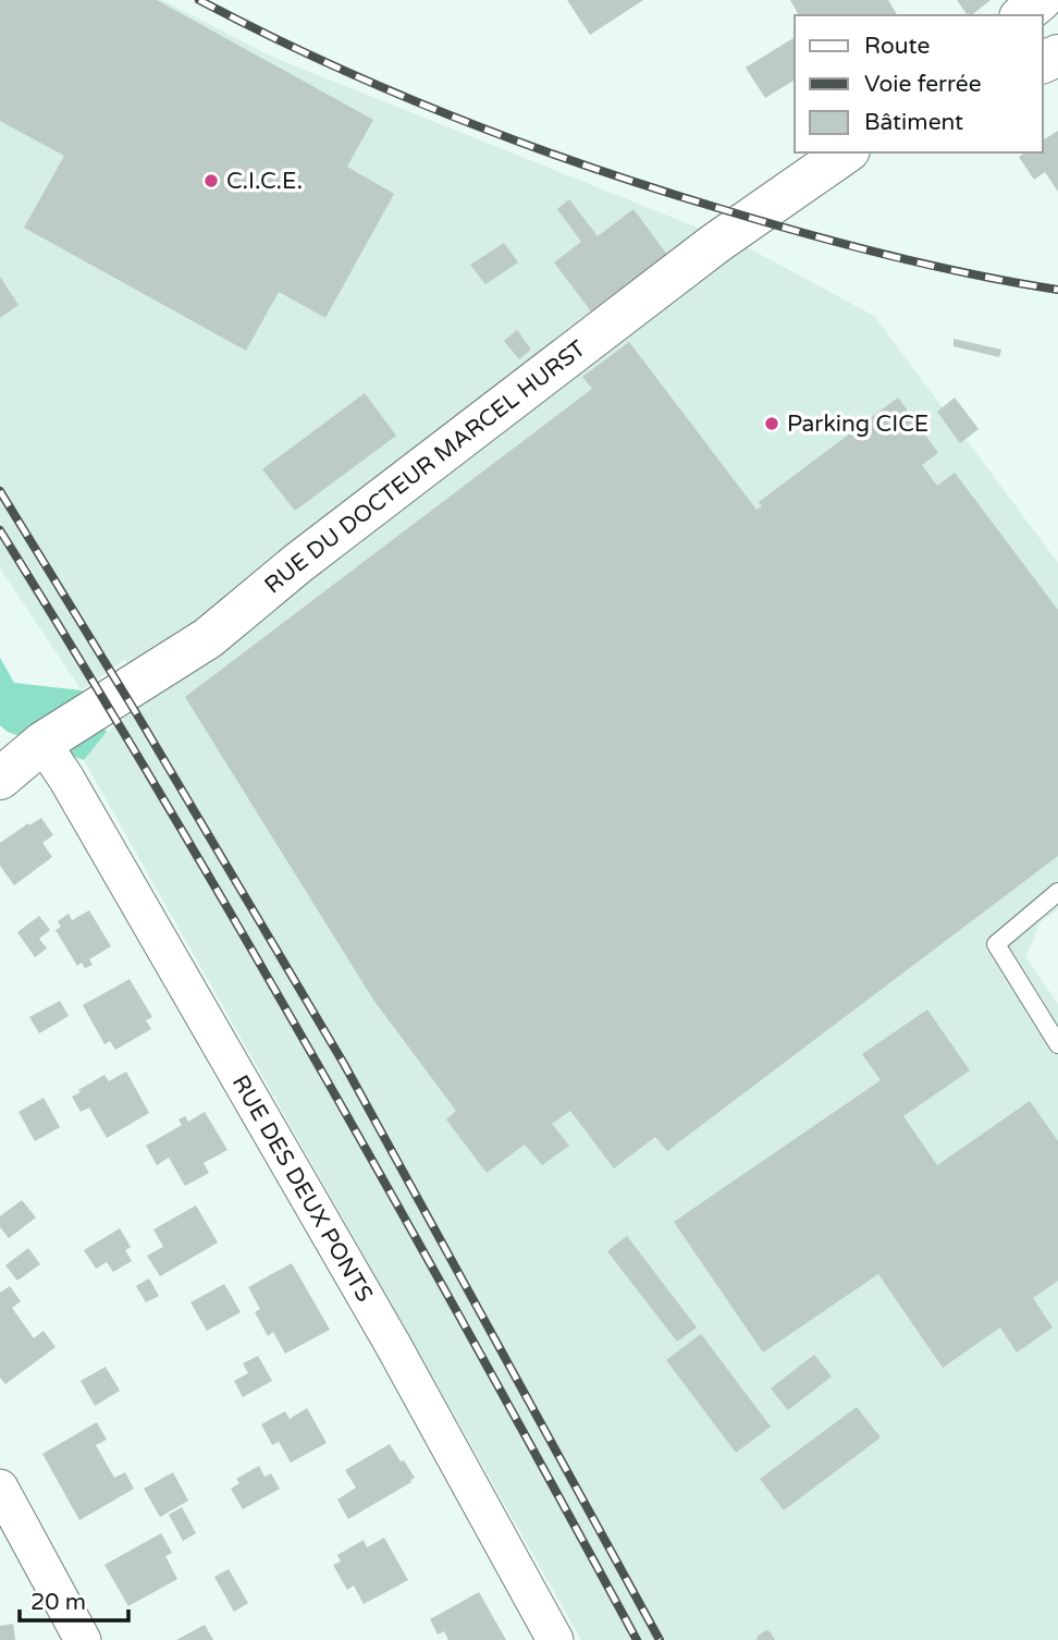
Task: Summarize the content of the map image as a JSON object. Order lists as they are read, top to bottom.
{
  "streets": {
    "street": ["RUE DU DOCTEUR MARCEL HURST", "RUE DES DEUX PONTS"]
  },
  "crossings": [
    ["RUE DU DOCTEUR MARCEL HURST", "RUE DES DEUX PONTS"]
  ],
  "places": ["C.I.C.E.", "Parking CICE"],
  "legend": ["Route", "Voie ferrée", "Bâtiment"],
  "scale_bar": "20 m"
}
